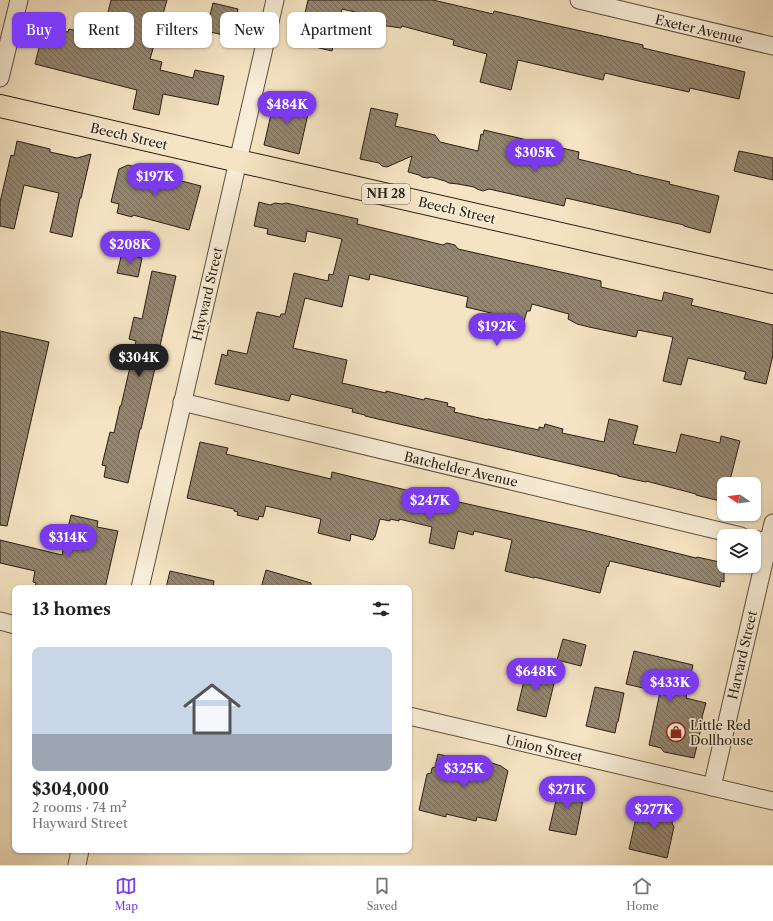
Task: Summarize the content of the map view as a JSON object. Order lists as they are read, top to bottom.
{
  "streets": {
    "main road": ["Beech Street", "NH 28"],
    "street": [
      "Exeter Avenue",
      "Hayward Street",
      "Batchelder Avenue",
      "Harvard Street",
      "Union Street"
    ]
  },
  "crossings": [
    ["Beech Street", "Hayward Street"],
    ["Hayward Street", "Batchelder Avenue"],
    ["Harvard Street", "Union Street"]
  ],
  "places": {
    "shop": ["Little Red Dollhouse"]
  },
  "north": "left",
  "page": {
    "chip": [
      "Buy",
      "Rent",
      "Filters",
      "New",
      "Apartment"
    ],
    "price": [
      "$484K",
      "$305K",
      "$197K",
      "$208K",
      "$192K",
      "$304K",
      "$247K",
      "$314K",
      "$648K",
      "$433K",
      "$325K",
      "$271K",
      "$277K"
    ],
    "heading": "13 homes",
    "list": [
      {
        "name": "$304,000",
        "note": "2 rooms · 74 m² · Hayward Street"
      }
    ],
    "tabs": ["Map", "Saved", "Home"]
  }
}
